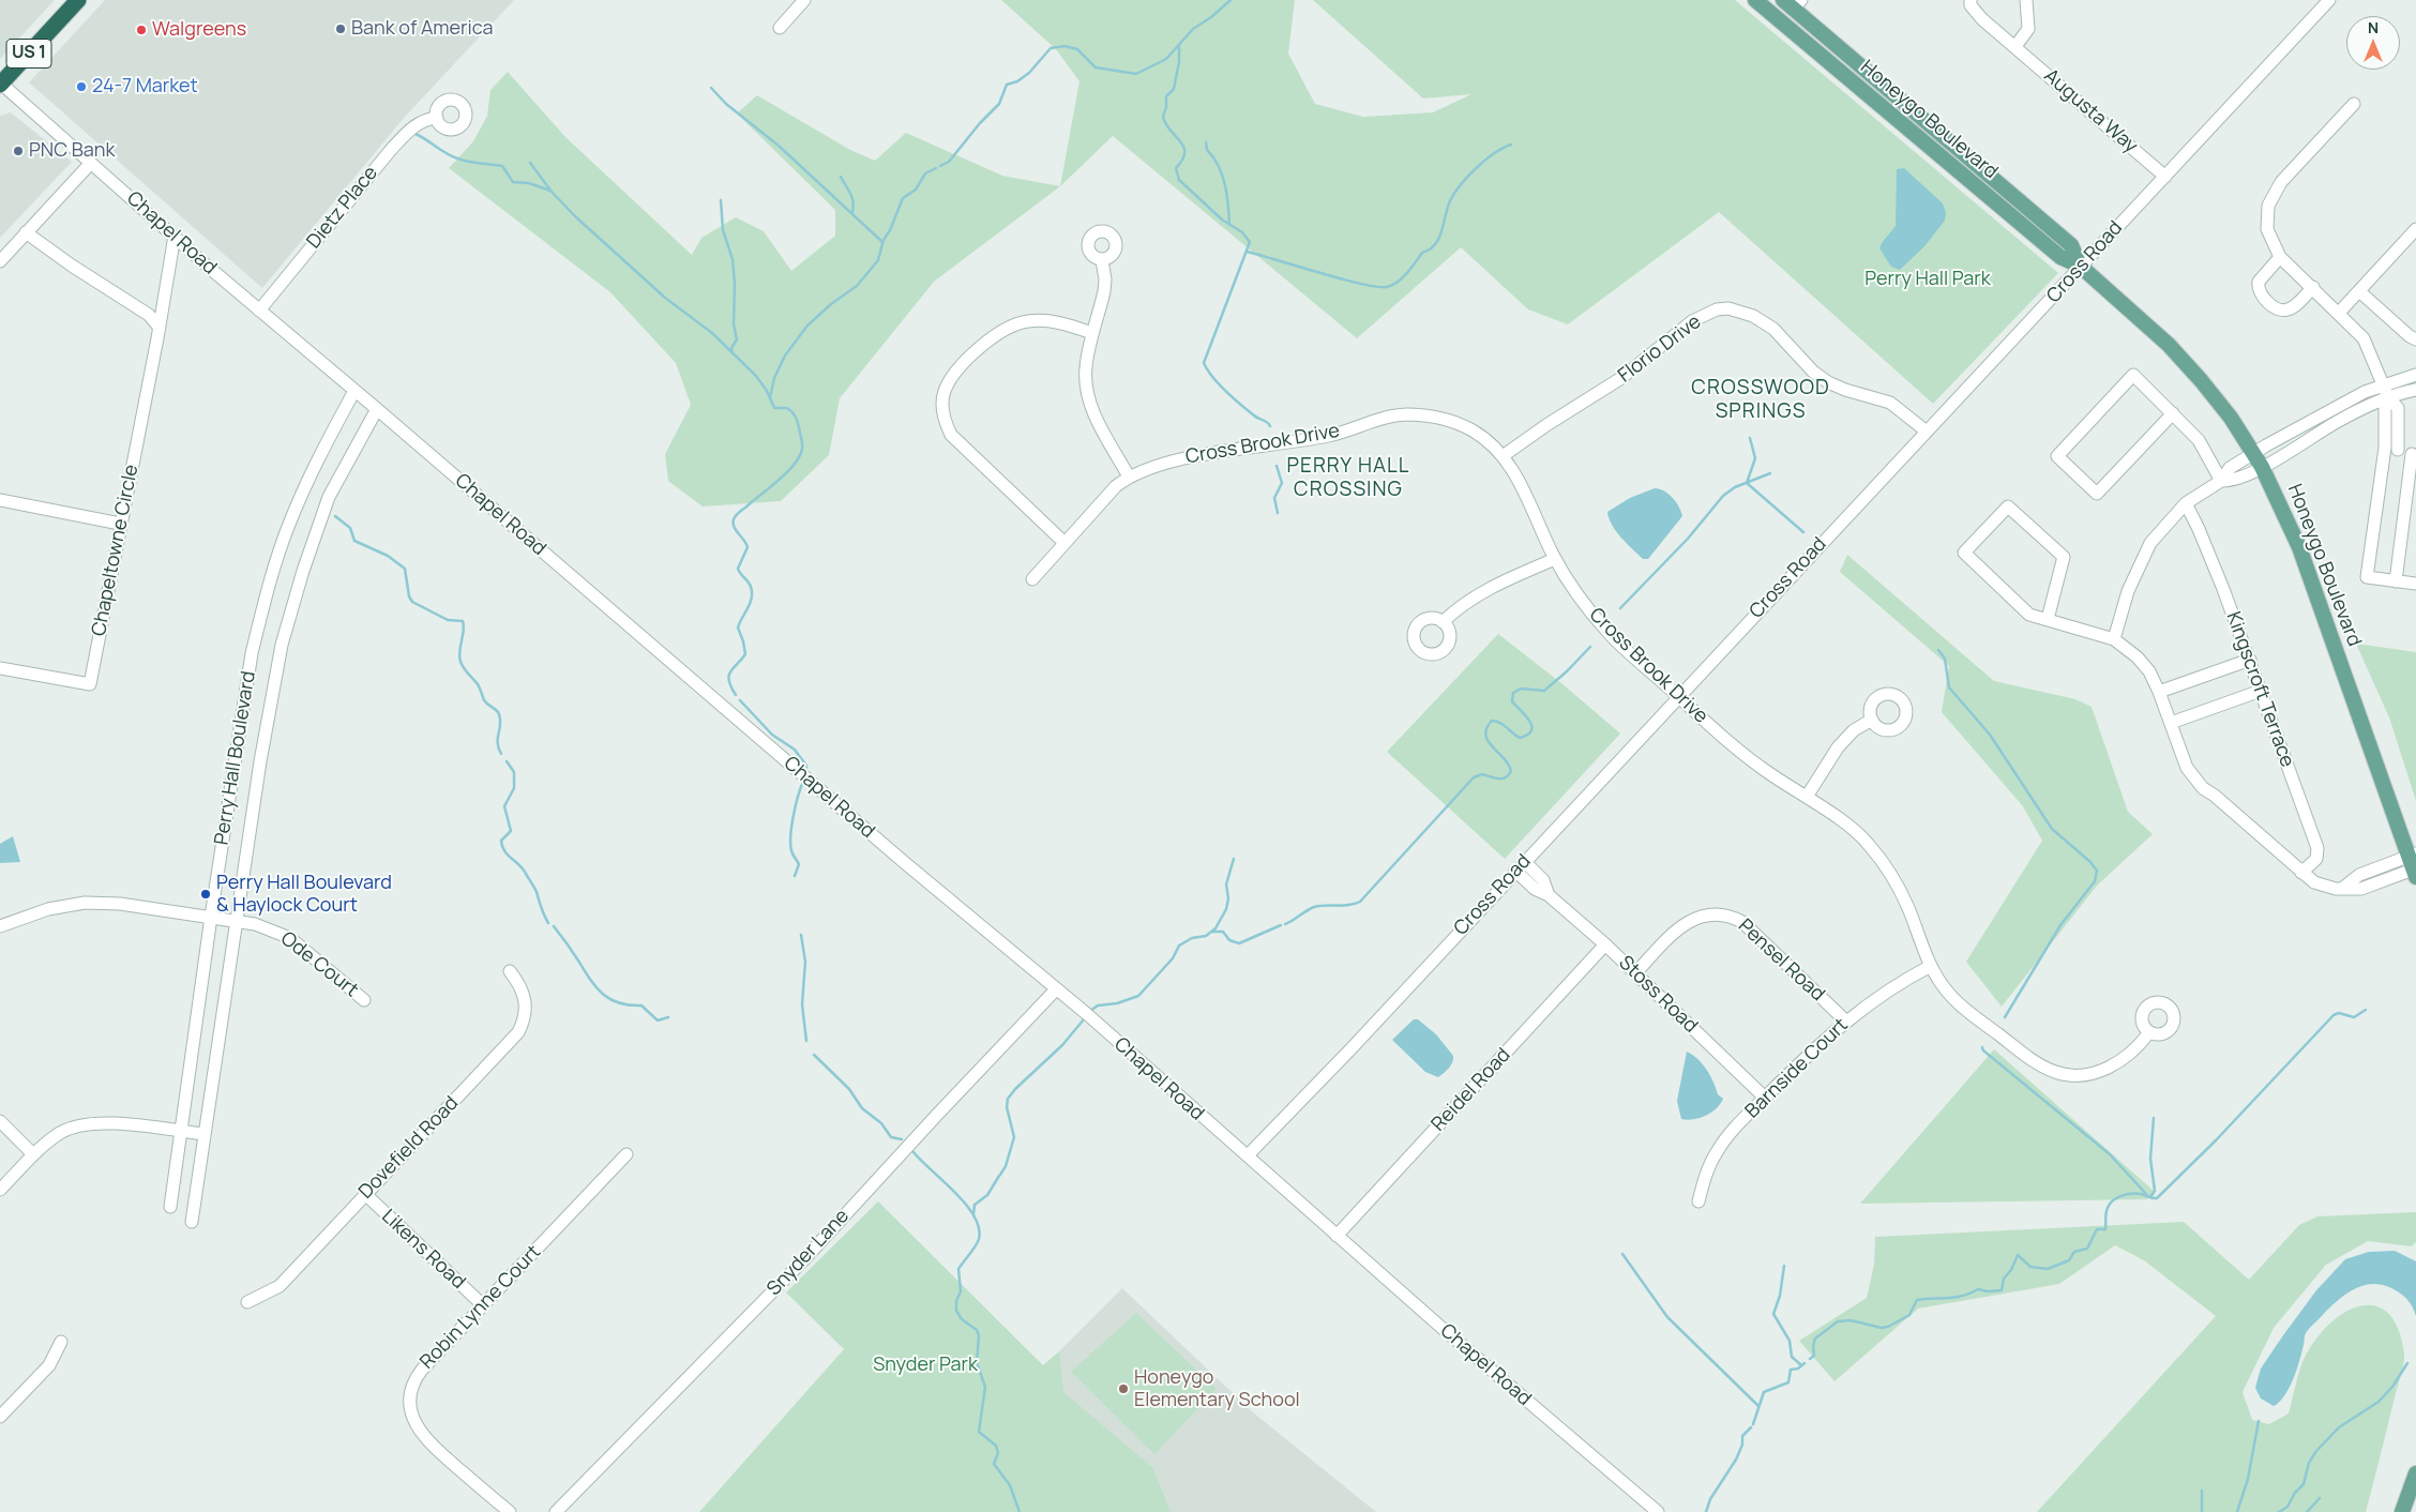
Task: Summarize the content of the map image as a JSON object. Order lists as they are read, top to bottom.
{
  "streets": {
    "highway": ["US 1"],
    "main road": ["Honeygo Boulevard"],
    "street": [
      "Augusta Way",
      "Dietz Place",
      "Chapel Road",
      "Cross Road",
      "Florio Drive",
      "Cross Brook Drive",
      "Chapeltowne Circle",
      "Kingscroft Terrace",
      "Perry Hall Boulevard",
      "Pensel Road",
      "Ode Court",
      "Stoss Road",
      "Barnside Court",
      "Reidel Road",
      "Dovefield Road",
      "Likens Road",
      "Snyder Lane",
      "Robin Lynne Court"
    ]
  },
  "crossings": [
    ["US 1", "Chapel Road"],
    ["Augusta Way", "Cross Road"],
    ["Honeygo Boulevard", "Cross Road"],
    ["Dietz Place", "Chapel Road"],
    ["Chapel Road", "Cross Road"],
    ["Chapel Road", "Chapeltowne Circle"],
    ["Chapel Road", "Perry Hall Boulevard"],
    ["Chapel Road", "Reidel Road"],
    ["Chapel Road", "Snyder Lane"],
    ["Cross Road", "Florio Drive"],
    ["Cross Road", "Cross Brook Drive"],
    ["Cross Road", "Stoss Road"],
    ["Florio Drive", "Cross Brook Drive"],
    ["Cross Brook Drive", "Barnside Court"],
    ["Perry Hall Boulevard", "Ode Court"],
    ["Pensel Road", "Stoss Road"],
    ["Pensel Road", "Barnside Court"],
    ["Stoss Road", "Barnside Court"],
    ["Stoss Road", "Reidel Road"],
    ["Dovefield Road", "Likens Road"],
    ["Likens Road", "Robin Lynne Court"]
  ],
  "districts": ["CROSSWOOD SPRINGS", "PERRY HALL CROSSING"],
  "parks": ["Perry Hall Park", "Snyder Park"],
  "places": [
    "Bank of America",
    "Walgreens",
    "24-7 Market",
    "PNC Bank",
    "Perry Hall Boulevard & Haylock Court",
    "Honeygo Elementary School"
  ],
  "north": "top"
}
